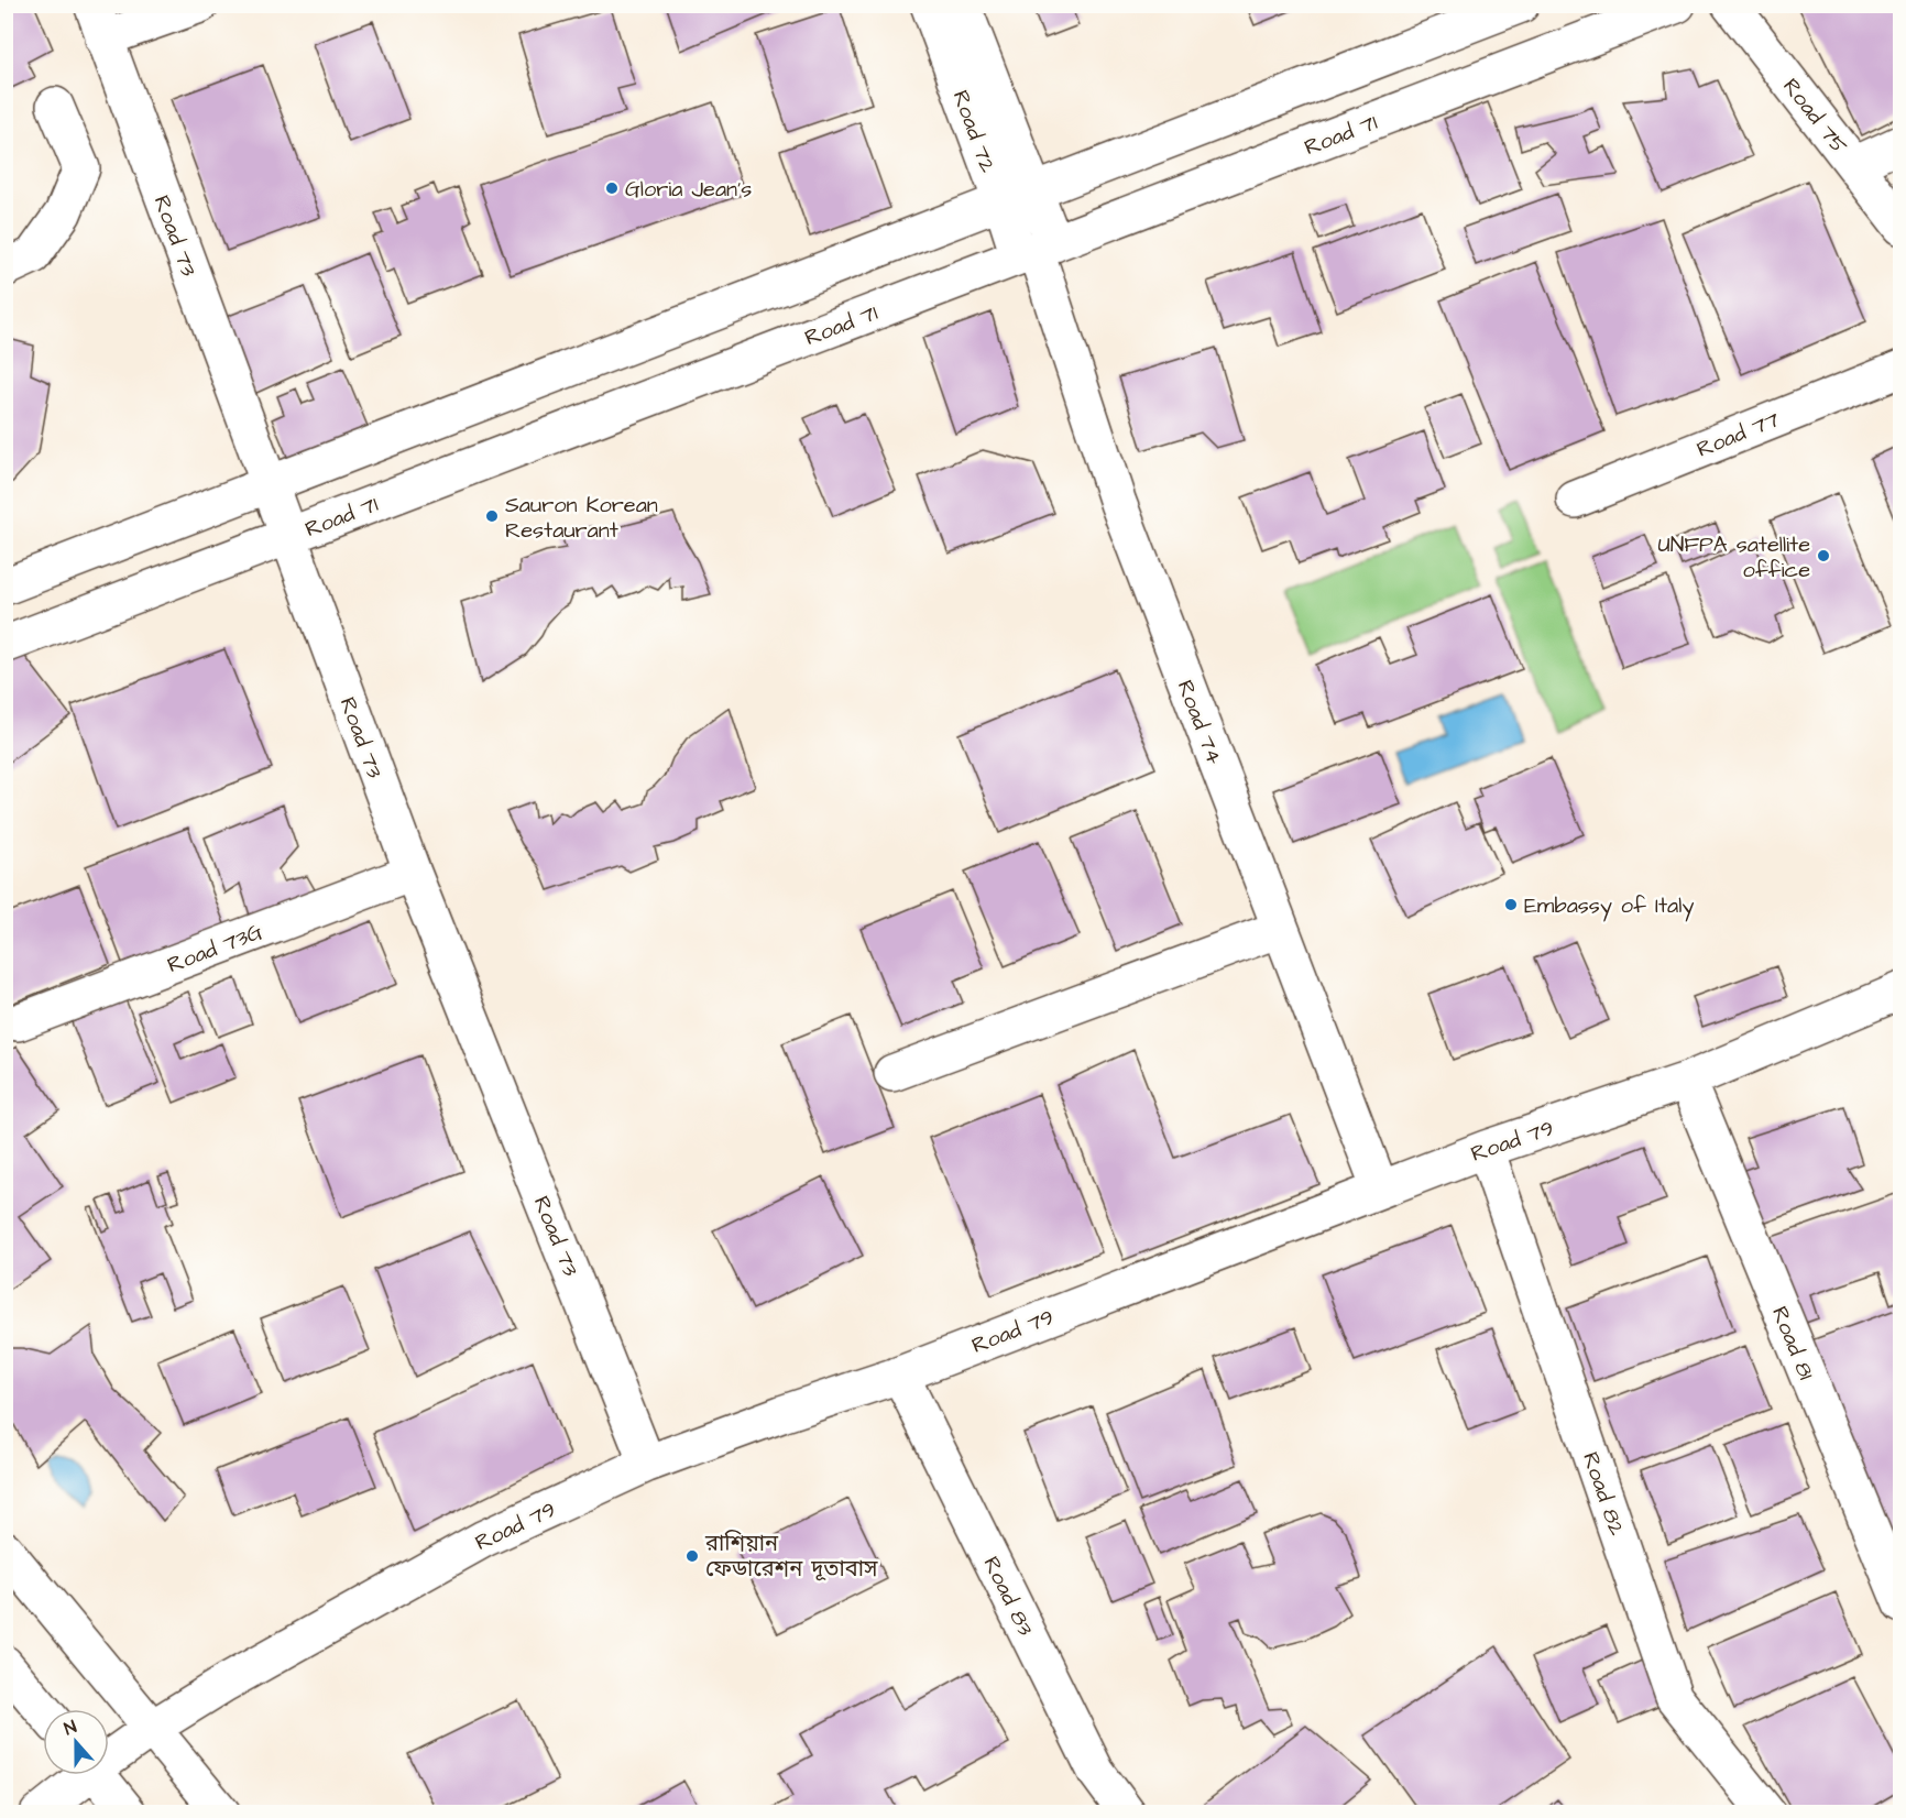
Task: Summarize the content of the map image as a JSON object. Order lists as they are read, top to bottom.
{
  "streets": {
    "street": [
      "Road 75",
      "Road 72",
      "Road 71",
      "Road 73",
      "Road 77",
      "Road 74",
      "Road 73G",
      "Road 79",
      "Road 81",
      "Road 82",
      "Road 83"
    ]
  },
  "crossings": [
    ["Road 72", "Road 71"],
    ["Road 72", "Road 74"],
    ["Road 71", "Road 73"],
    ["Road 71", "Road 74"],
    ["Road 73", "Road 73G"],
    ["Road 73", "Road 79"],
    ["Road 74", "Road 79"],
    ["Road 79", "Road 81"],
    ["Road 79", "Road 82"],
    ["Road 79", "Road 83"]
  ],
  "places": [
    "Gloria Jean's",
    "Sauron Korean Restaurant",
    "UNFPA satellite office",
    "Embassy of Italy",
    "রাশিয়ান ফেডারেশন দূতাবাস"
  ],
  "north": "top"
}
